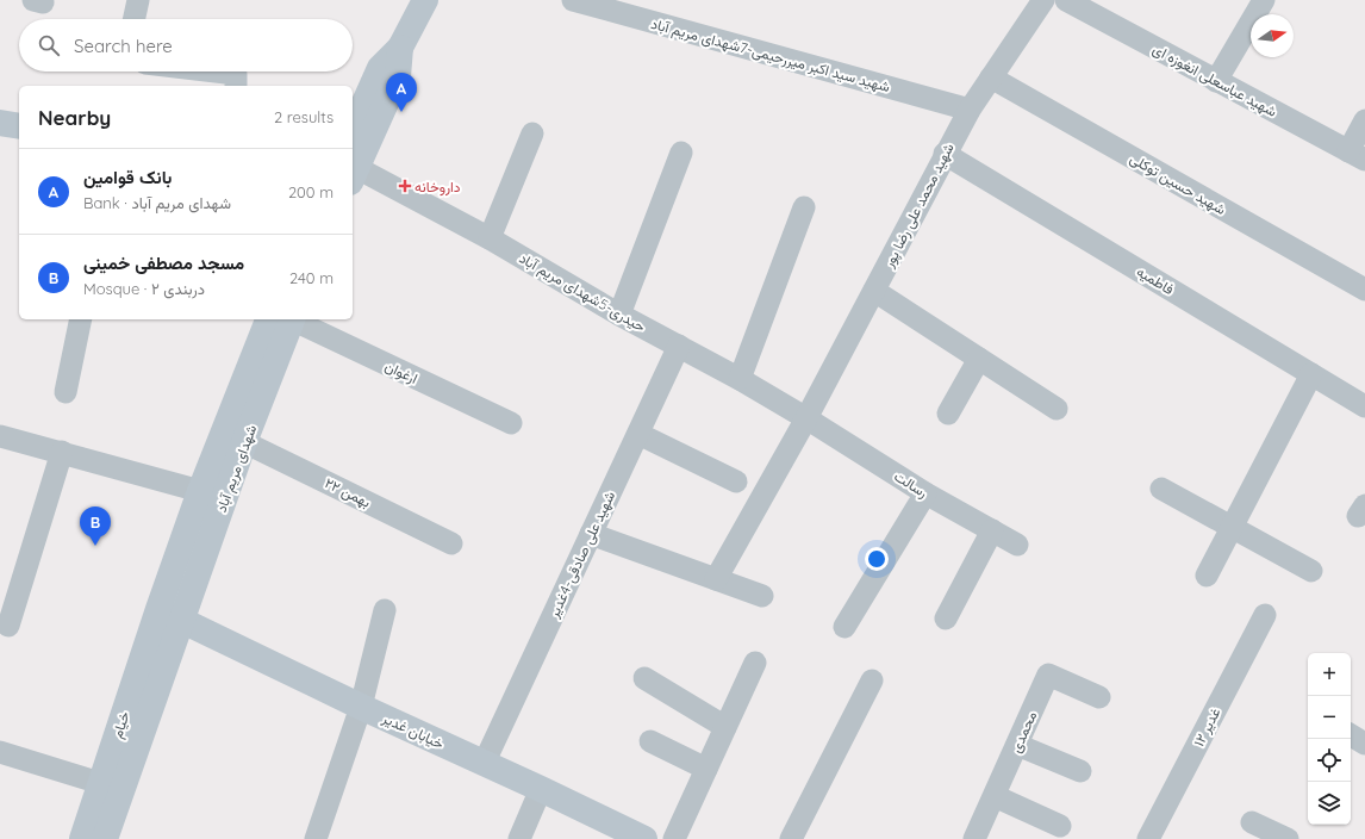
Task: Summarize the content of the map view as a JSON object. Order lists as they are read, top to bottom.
{
  "streets": {
    "main road": ["شهدای مریم آباد", "خیام", "خیابان غدیر"],
    "street": [
      "شهید سید اکبر میررحیمی-7شهدای مریم آباد",
      "شهید عباسعلی انغوزه ای",
      "شهید حسین توکلی",
      "شهید محمد علی رضا پور",
      "فاطمیه",
      "حیدری-5شهدای مریم آباد",
      "ارغوان",
      "رسالت",
      "۲۲ بهمن",
      "شهید علی صادقی-4غدیر",
      "غدیر ۱۲",
      "محمدی"
    ]
  },
  "crossings": [
    ["شهید سید اکبر میررحیمی-7شهدای مریم آباد", "شهید محمد علی رضا پور"],
    ["شهید حسین توکلی", "شهید محمد علی رضا پور"],
    ["شهید محمد علی رضا پور", "فاطمیه"],
    ["شهید محمد علی رضا پور", "حیدری-5شهدای مریم آباد"],
    ["شهید محمد علی رضا پور", "رسالت"],
    ["حیدری-5شهدای مریم آباد", "رسالت"],
    ["حیدری-5شهدای مریم آباد", "شهید علی صادقی-4غدیر"],
    ["شهدای مریم آباد", "۲۲ بهمن"],
    ["شهدای مریم آباد", "خیام"],
    ["شهدای مریم آباد", "خیابان غدیر"],
    ["شهید علی صادقی-4غدیر", "خیابان غدیر"],
    ["خیام", "خیابان غدیر"]
  ],
  "places": {
    "health": ["داروخانه"]
  },
  "north": "right",
  "page": {
    "search": "Search here",
    "pins": ["A", "B"],
    "heading": ["Nearby", "2 results"],
    "list": [
      {
        "mark": "A",
        "name": "بانک قوامین",
        "note": "Bank · شهدای مریم آباد",
        "value": "200 m"
      },
      {
        "mark": "B",
        "name": "مسجد مصطفی خمینی",
        "note": "Mosque · دربندی ۲",
        "value": "240 m"
      }
    ],
    "map_buttons": ["+", "−"]
  }
}
